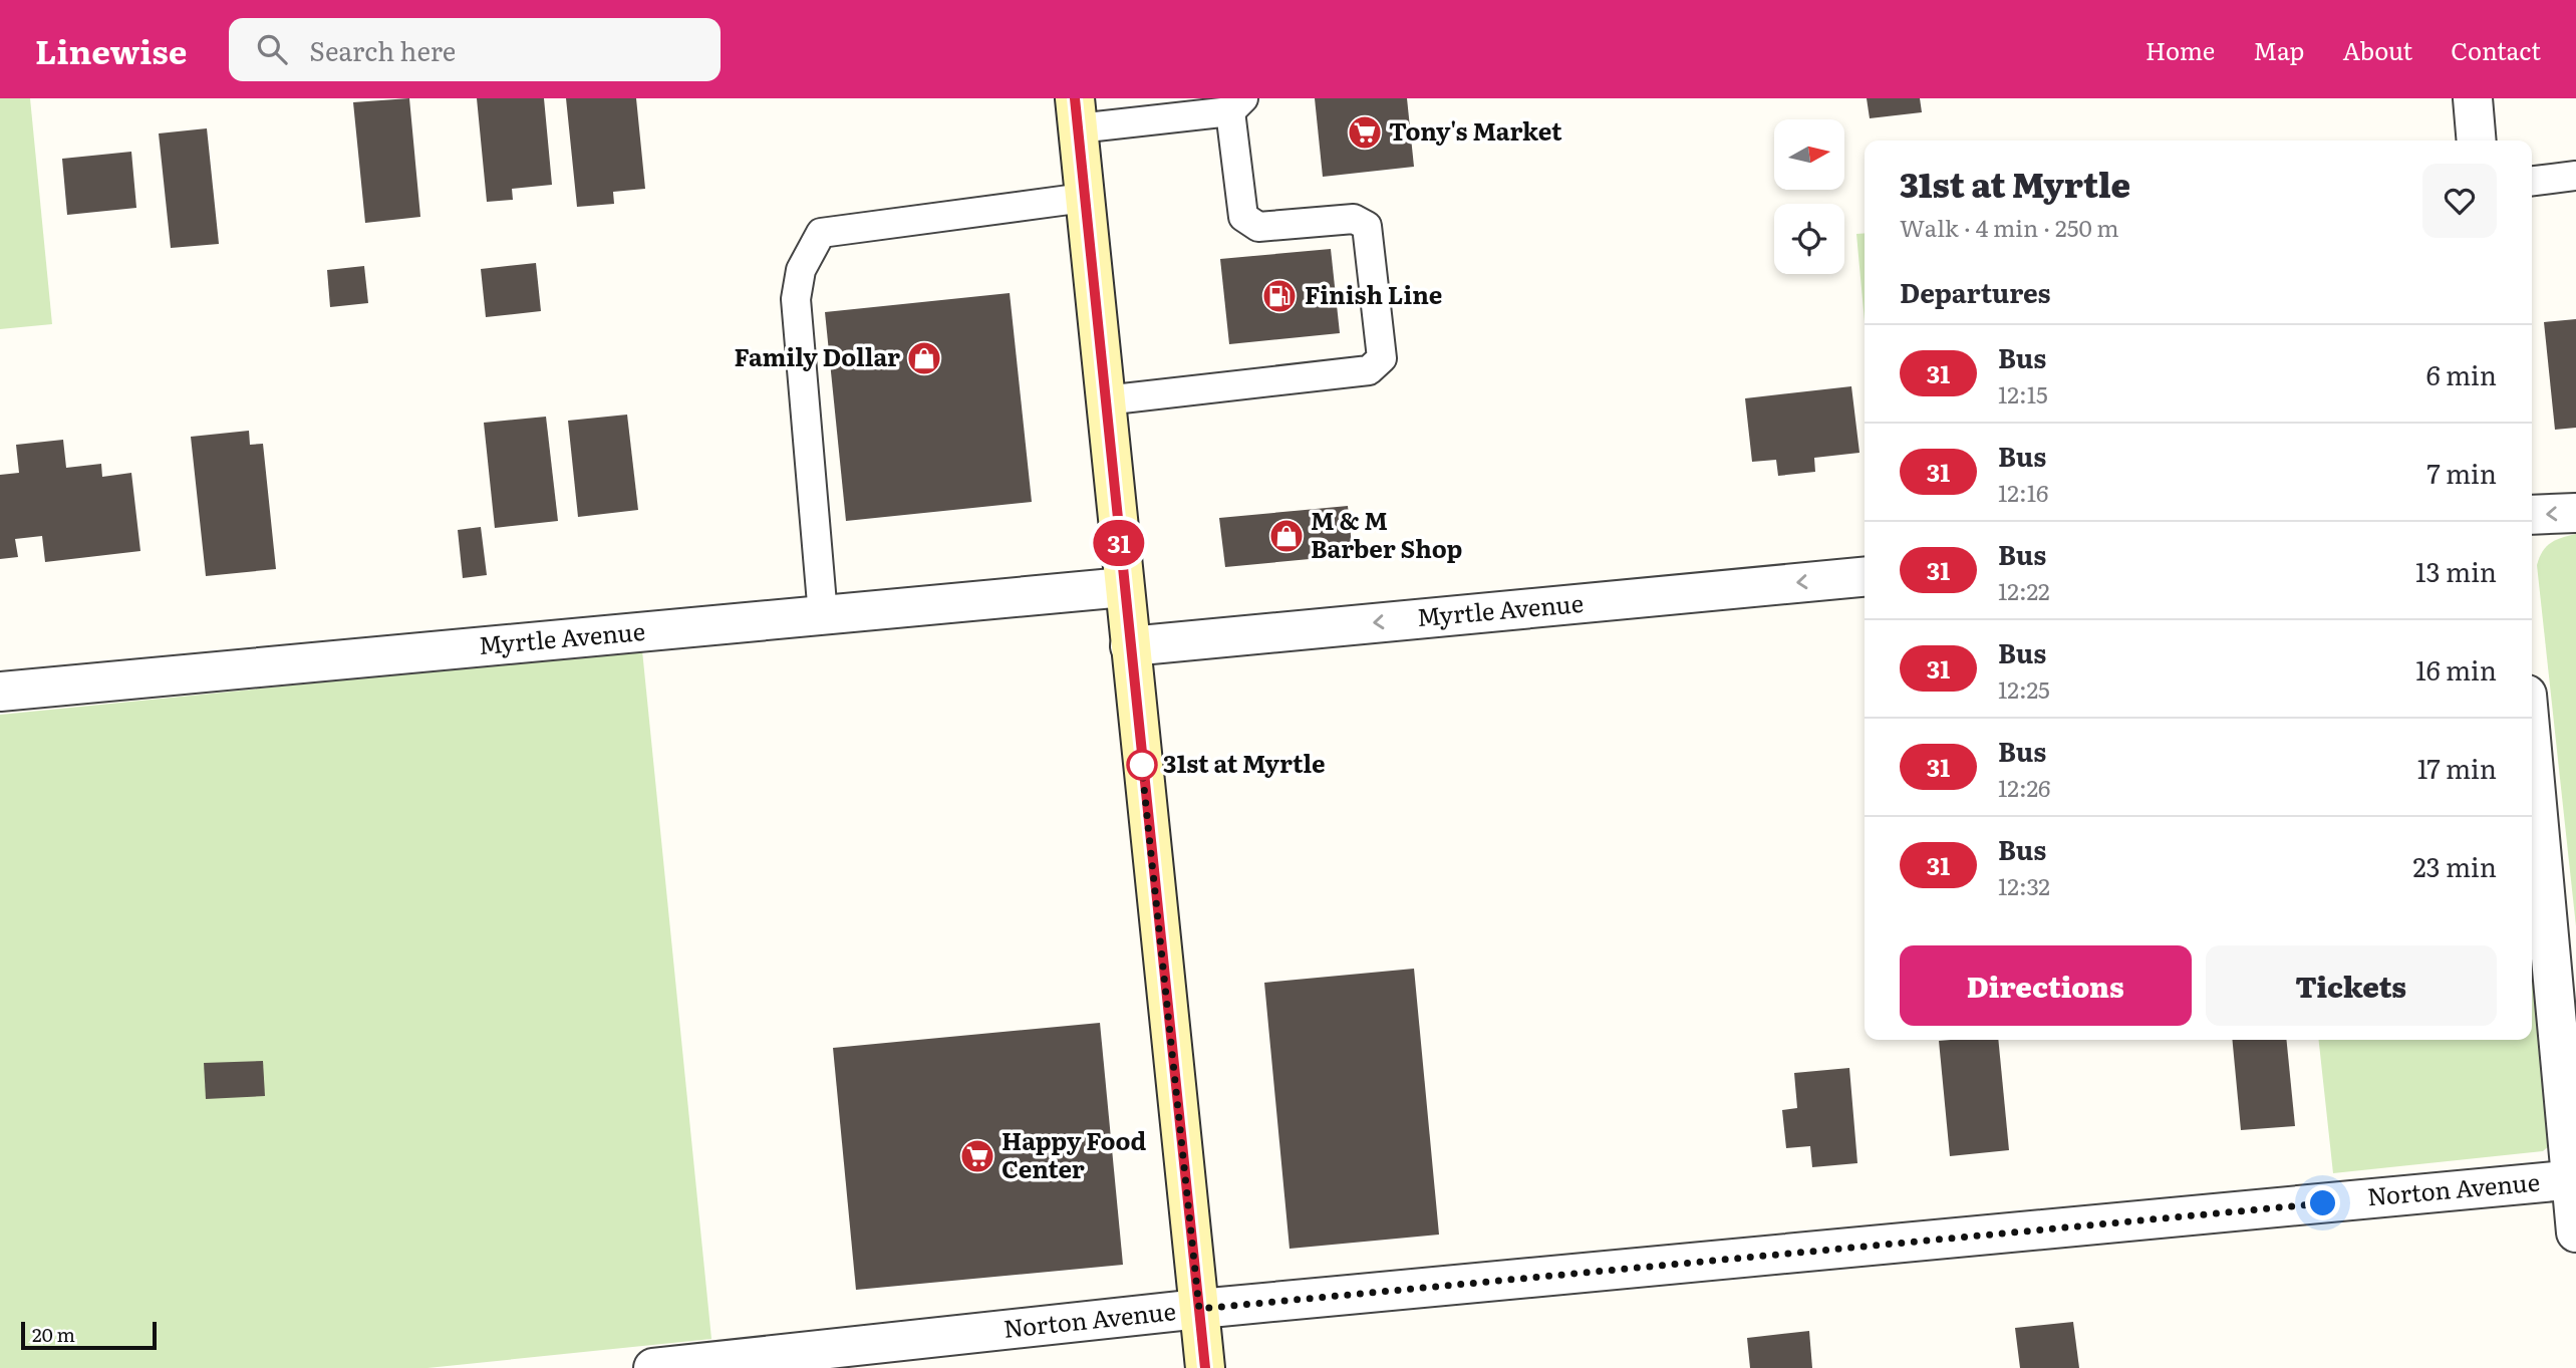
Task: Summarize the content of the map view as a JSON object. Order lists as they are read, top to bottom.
{
  "streets": {
    "street": ["Myrtle Avenue", "Norton Avenue"]
  },
  "one_way": ["Myrtle Avenue"],
  "places": {
    "supermarket": ["Tony's Market", "Happy Food Center"],
    "fuel station": ["Finish Line"],
    "shop": ["Family Dollar", "M & M Barber Shop"],
    "other": ["31st at Myrtle"]
  },
  "lines": ["bus line 31"],
  "scale_bar": "20 m",
  "north": "right",
  "page": {
    "header": "Linewise",
    "search": "Search here",
    "nav": [
      "Home",
      "Map",
      "About",
      "Contact"
    ],
    "on_map": "31",
    "heading": [
      ["31st at Myrtle", "Walk · 4 min · 250 m"],
      "Departures"
    ],
    "list": [
      {
        "mark": "31",
        "name": "Bus",
        "note": "12:15",
        "value": "6 min"
      },
      {
        "mark": "31",
        "name": "Bus",
        "note": "12:16",
        "value": "7 min"
      },
      {
        "mark": "31",
        "name": "Bus",
        "note": "12:22",
        "value": "13 min"
      },
      {
        "mark": "31",
        "name": "Bus",
        "note": "12:25",
        "value": "16 min"
      },
      {
        "mark": "31",
        "name": "Bus",
        "note": "12:26",
        "value": "17 min"
      },
      {
        "mark": "31",
        "name": "Bus",
        "note": "12:32",
        "value": "23 min"
      }
    ],
    "buttons": ["Directions", "Tickets"],
    "scale": "20 m"
  }
}
